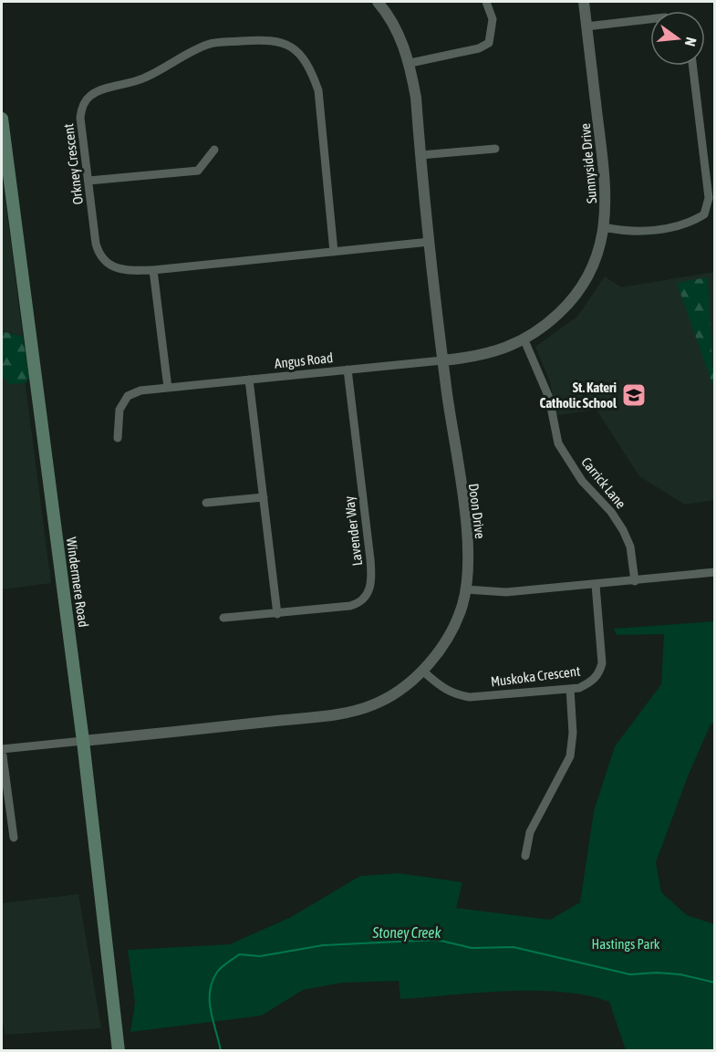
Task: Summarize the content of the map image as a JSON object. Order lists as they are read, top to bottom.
{
  "streets": {
    "main road": ["Windermere Road"],
    "street": [
      "Sunnyside Drive",
      "Orkney Crescent",
      "Angus Road",
      "Carrick Lane",
      "Doon Drive",
      "Lavender Way",
      "Muskoka Crescent"
    ]
  },
  "crossings": [
    ["Sunnyside Drive", "Angus Road"],
    ["Sunnyside Drive", "Carrick Lane"],
    ["Sunnyside Drive", "Doon Drive"],
    ["Orkney Crescent", "Doon Drive"],
    ["Angus Road", "Doon Drive"],
    ["Angus Road", "Lavender Way"],
    ["Doon Drive", "Windermere Road"],
    ["Doon Drive", "Muskoka Crescent"]
  ],
  "water": ["Stoney Creek"],
  "parks": ["Hastings Park"],
  "places": {
    "school or university": ["St. Kateri Catholic School"]
  },
  "north": "right"
}
